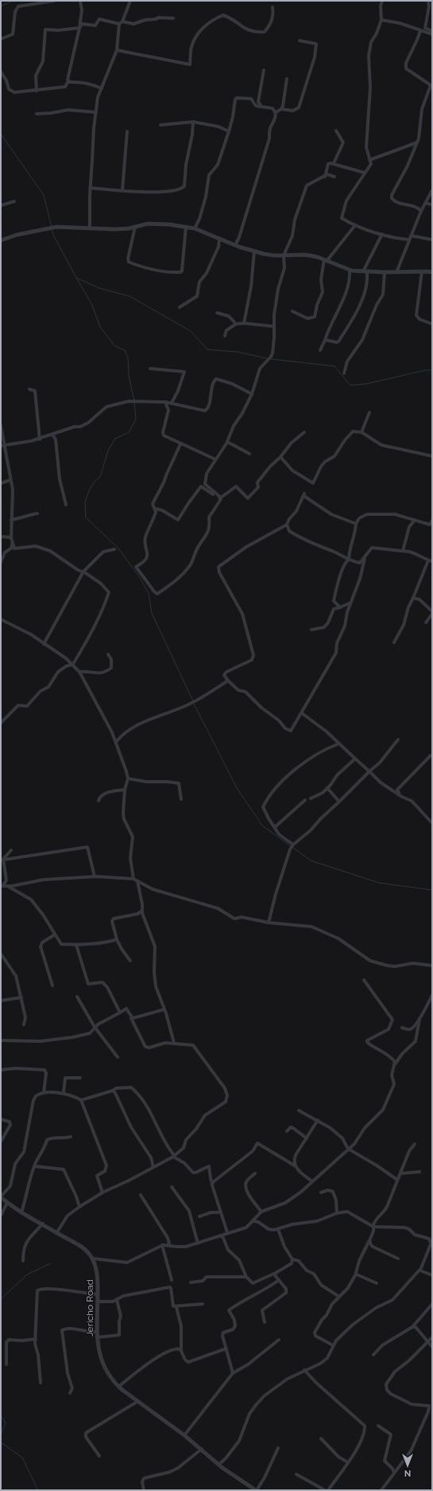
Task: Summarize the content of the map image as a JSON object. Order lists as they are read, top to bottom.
{
  "streets": {
    "street": ["Jericho Road"]
  },
  "north": "bottom"
}
